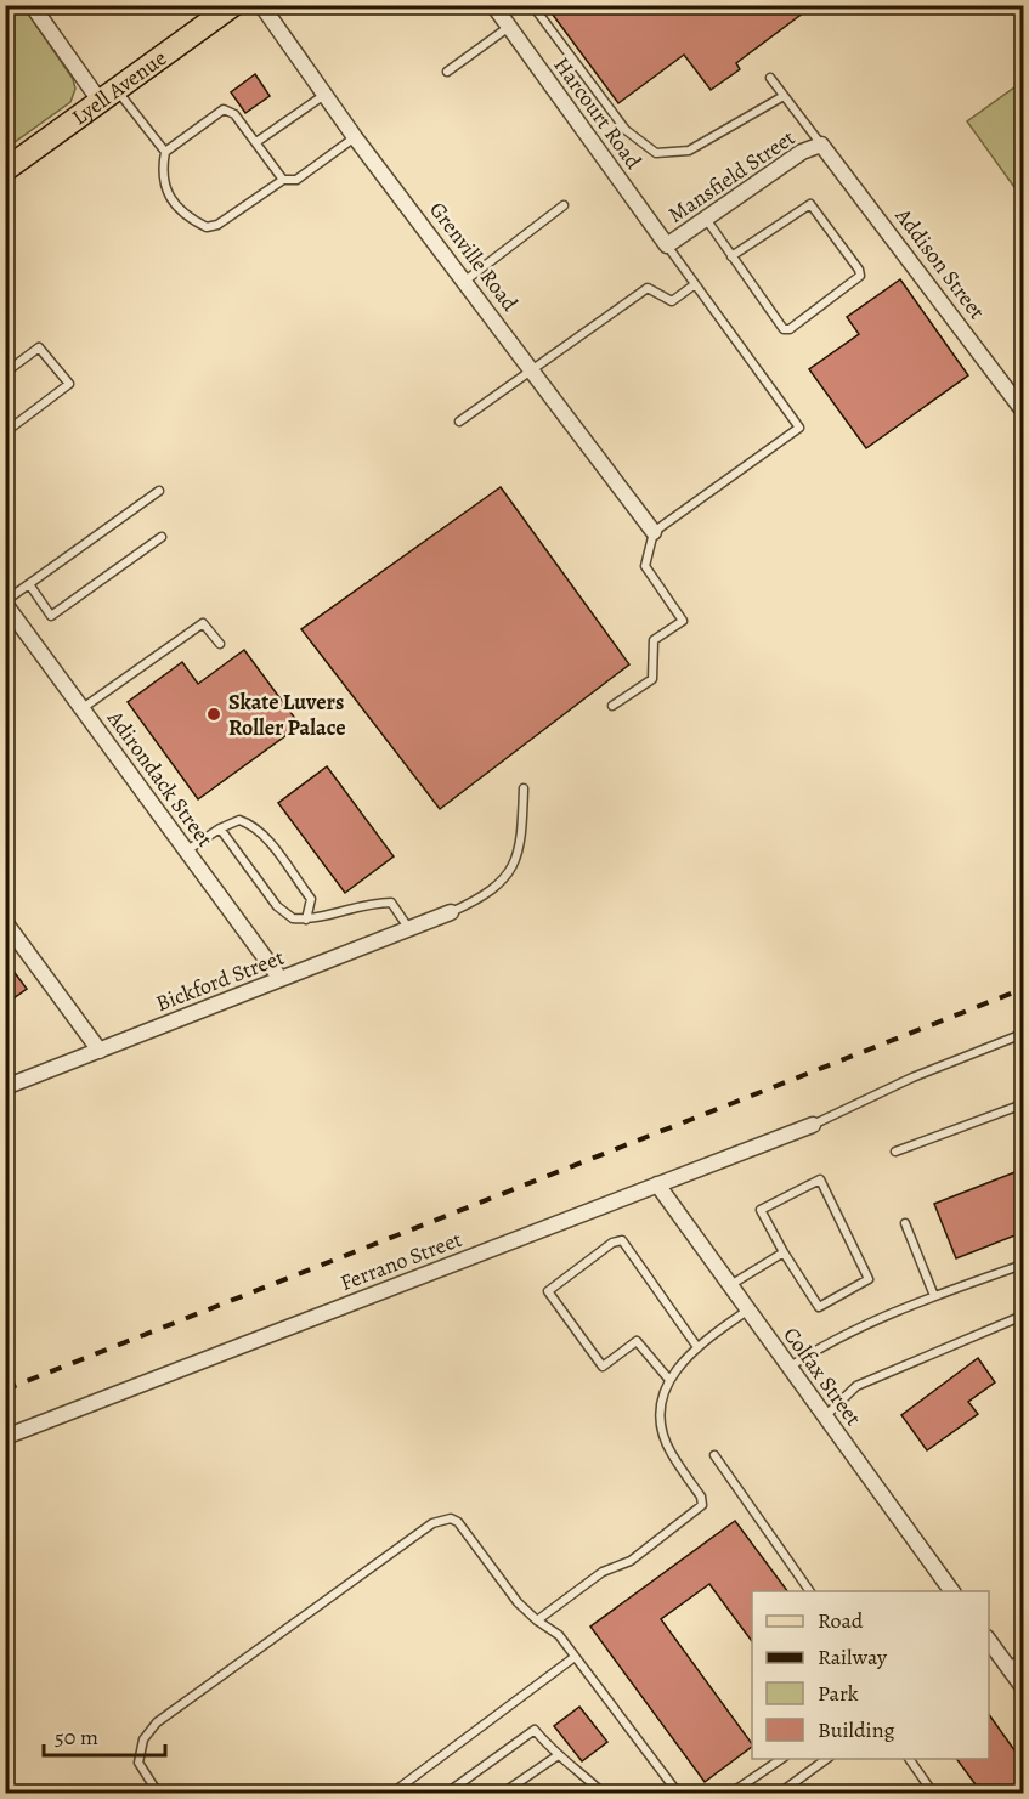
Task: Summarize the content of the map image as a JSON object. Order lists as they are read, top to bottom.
{
  "streets": {
    "main road": ["Lyell Avenue"],
    "street": [
      "Harcourt Road",
      "Mansfield Street",
      "Grenville Road",
      "Addison Street",
      "Adirondack Street",
      "Bickford Street",
      "Ferrano Street",
      "Colfax Street"
    ]
  },
  "crossings": [
    ["Harcourt Road", "Mansfield Street"],
    ["Mansfield Street", "Addison Street"],
    ["Adirondack Street", "Bickford Street"],
    ["Ferrano Street", "Colfax Street"]
  ],
  "places": ["Skate Luvers Roller Palace"],
  "legend": [
    "Road",
    "Railway",
    "Park",
    "Building"
  ],
  "scale_bar": "50 m"
}
